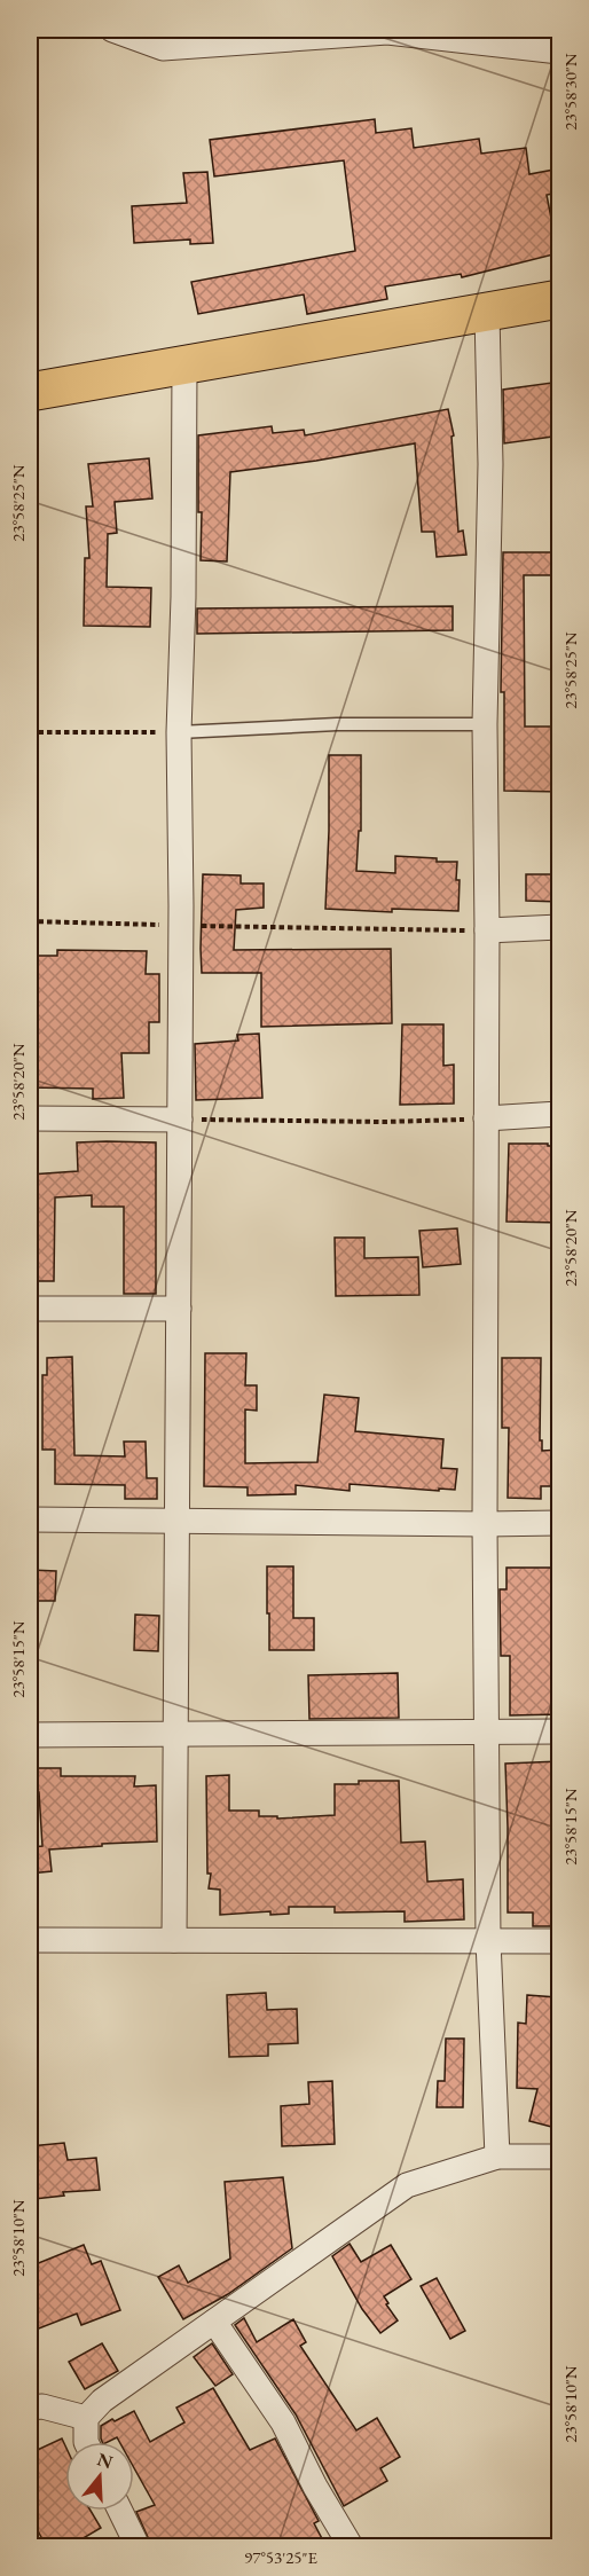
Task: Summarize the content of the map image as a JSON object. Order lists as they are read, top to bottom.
{
  "north": "top",
  "coordinates": [
    "23°58'30\"N",
    "23°58'25\"N",
    "23°58'20\"N",
    "23°58'15\"N",
    "23°58'10\"N",
    "97°53'25\"E"
  ]
}
